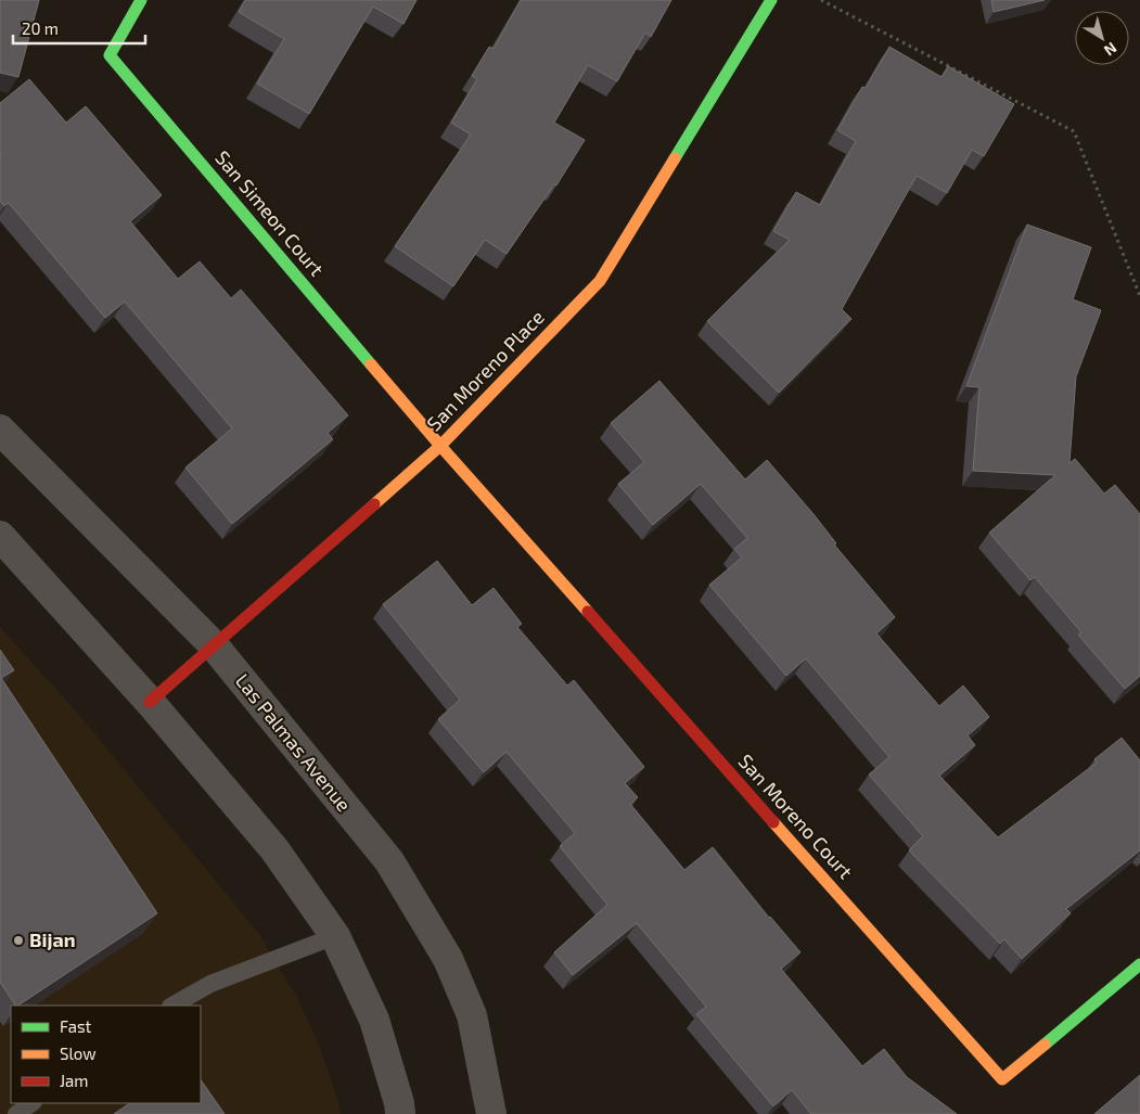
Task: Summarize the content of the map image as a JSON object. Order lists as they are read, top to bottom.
{
  "streets": {
    "street": [
      "San Simeon Court",
      "San Moreno Place",
      "Las Palmas Avenue",
      "San Moreno Court"
    ]
  },
  "crossings": [
    ["San Simeon Court", "San Moreno Place"],
    ["San Simeon Court", "San Moreno Court"],
    ["San Moreno Place", "Las Palmas Avenue"],
    ["San Moreno Place", "San Moreno Court"]
  ],
  "places": ["Bijan"],
  "legend": ["Fast", "Slow", "Jam"],
  "scale_bar": "20 m",
  "north": "bottom right"
}
